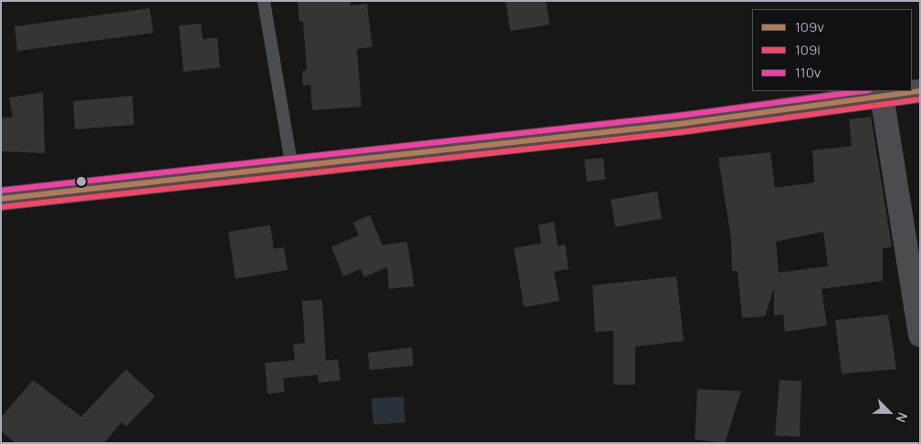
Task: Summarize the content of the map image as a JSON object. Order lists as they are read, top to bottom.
{
  "lines": ["transit line 109v", "transit line 110v", "transit line 109i"],
  "legend": ["109v", "109i", "110v"],
  "north": "bottom right"
}
